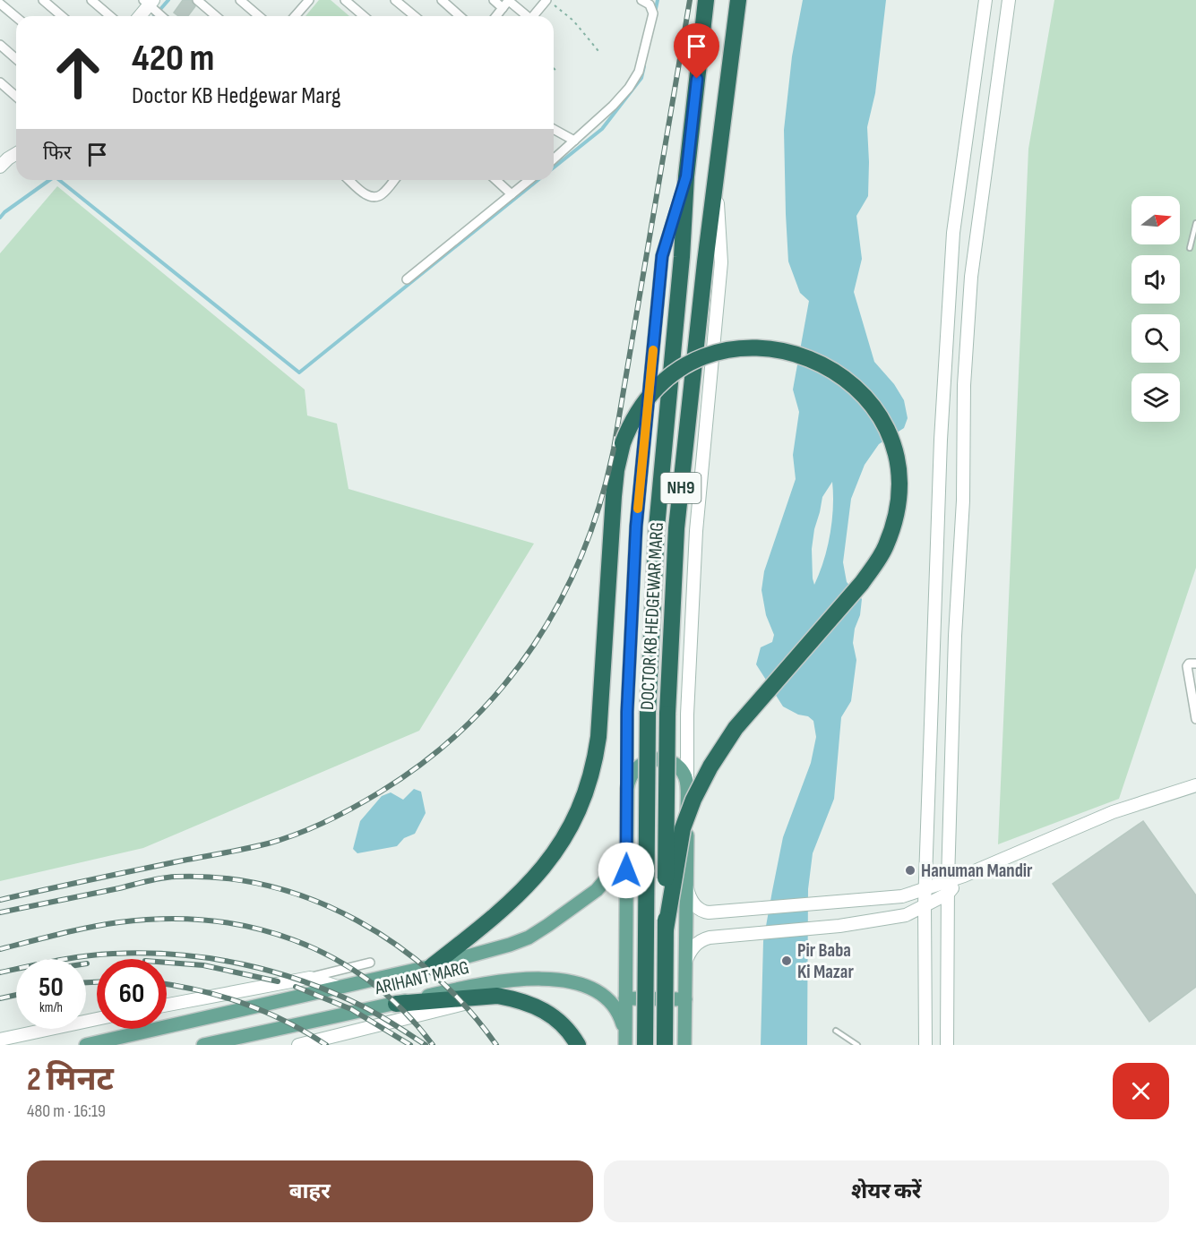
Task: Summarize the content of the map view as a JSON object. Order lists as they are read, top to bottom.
{
  "streets": {
    "highway": ["NH9", "DOCTOR KB HEDGEWAR MARG"],
    "main road": ["ARIHANT MARG"]
  },
  "places": ["Hanuman Mandir", "Pir Baba Ki Mazar"],
  "north": "right",
  "page": {
    "turn": ["420 m", "Doctor KB Hedgewar Marg"],
    "then": "फिर",
    "speed": "50 km/h",
    "limit": "60",
    "heading": ["2 मिनट", "480 m · 16:19"],
    "buttons": ["बाहर", "शेयर करें"]
  }
}
